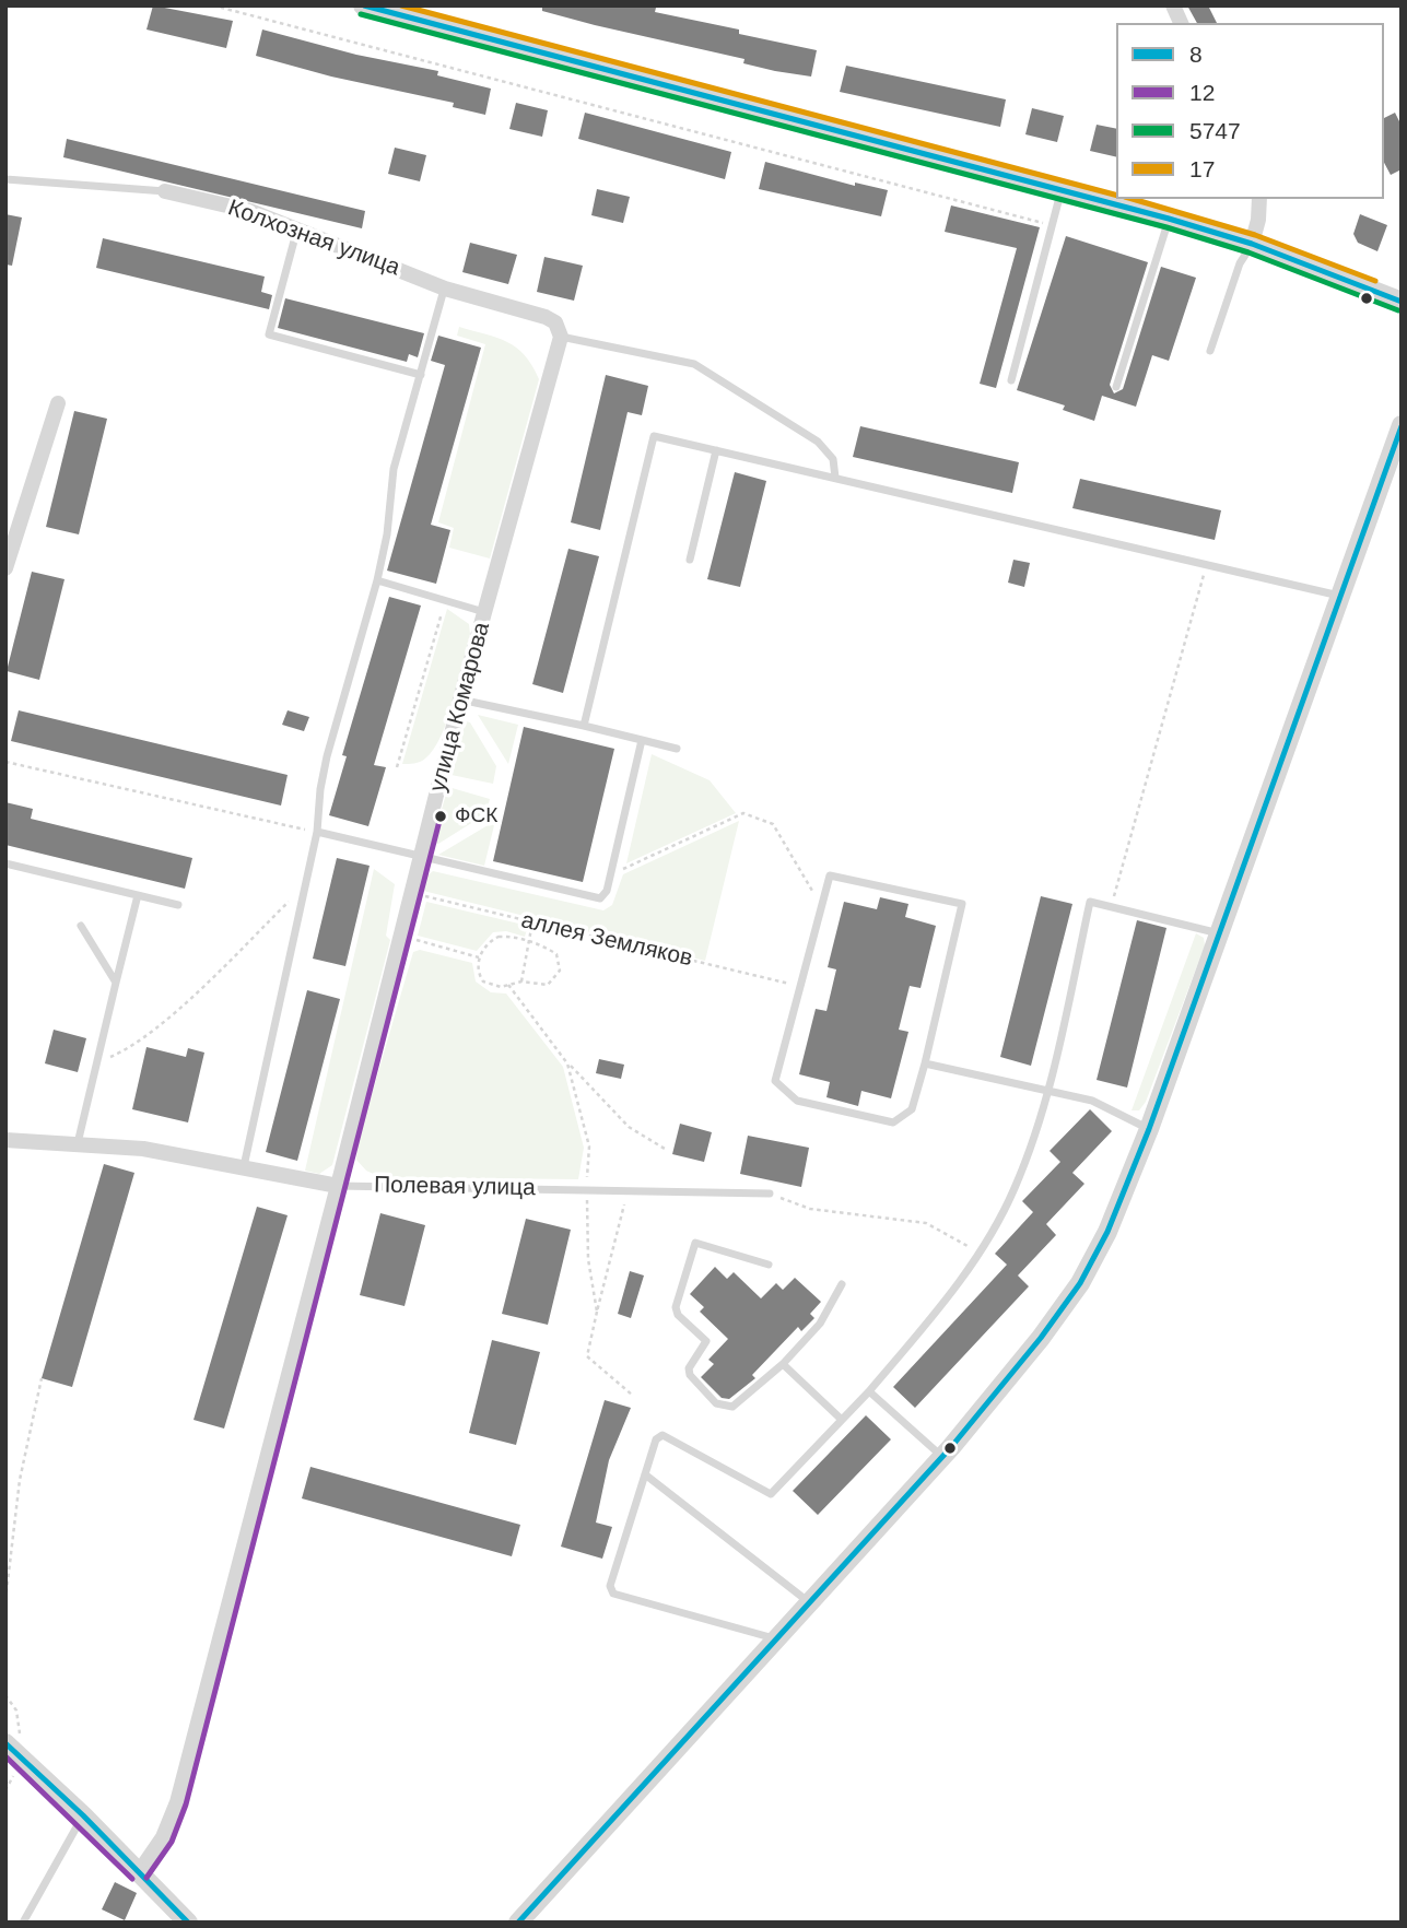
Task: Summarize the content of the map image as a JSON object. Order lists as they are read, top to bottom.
{
  "streets": {
    "street": ["Колхозная улица", "улица Комарова", "Полевая улица"],
    "path": ["аллея Земляков"]
  },
  "crossings": [
    ["Колхозная улица", "улица Комарова"],
    ["улица Комарова", "аллея Земляков"],
    ["улица Комарова", "Полевая улица"]
  ],
  "places": ["ФСК"],
  "lines": [
    "transit line 8",
    "transit line 17",
    "transit line 5747",
    "transit line 12"
  ],
  "legend": [
    "8",
    "12",
    "5747",
    "17"
  ]
}
